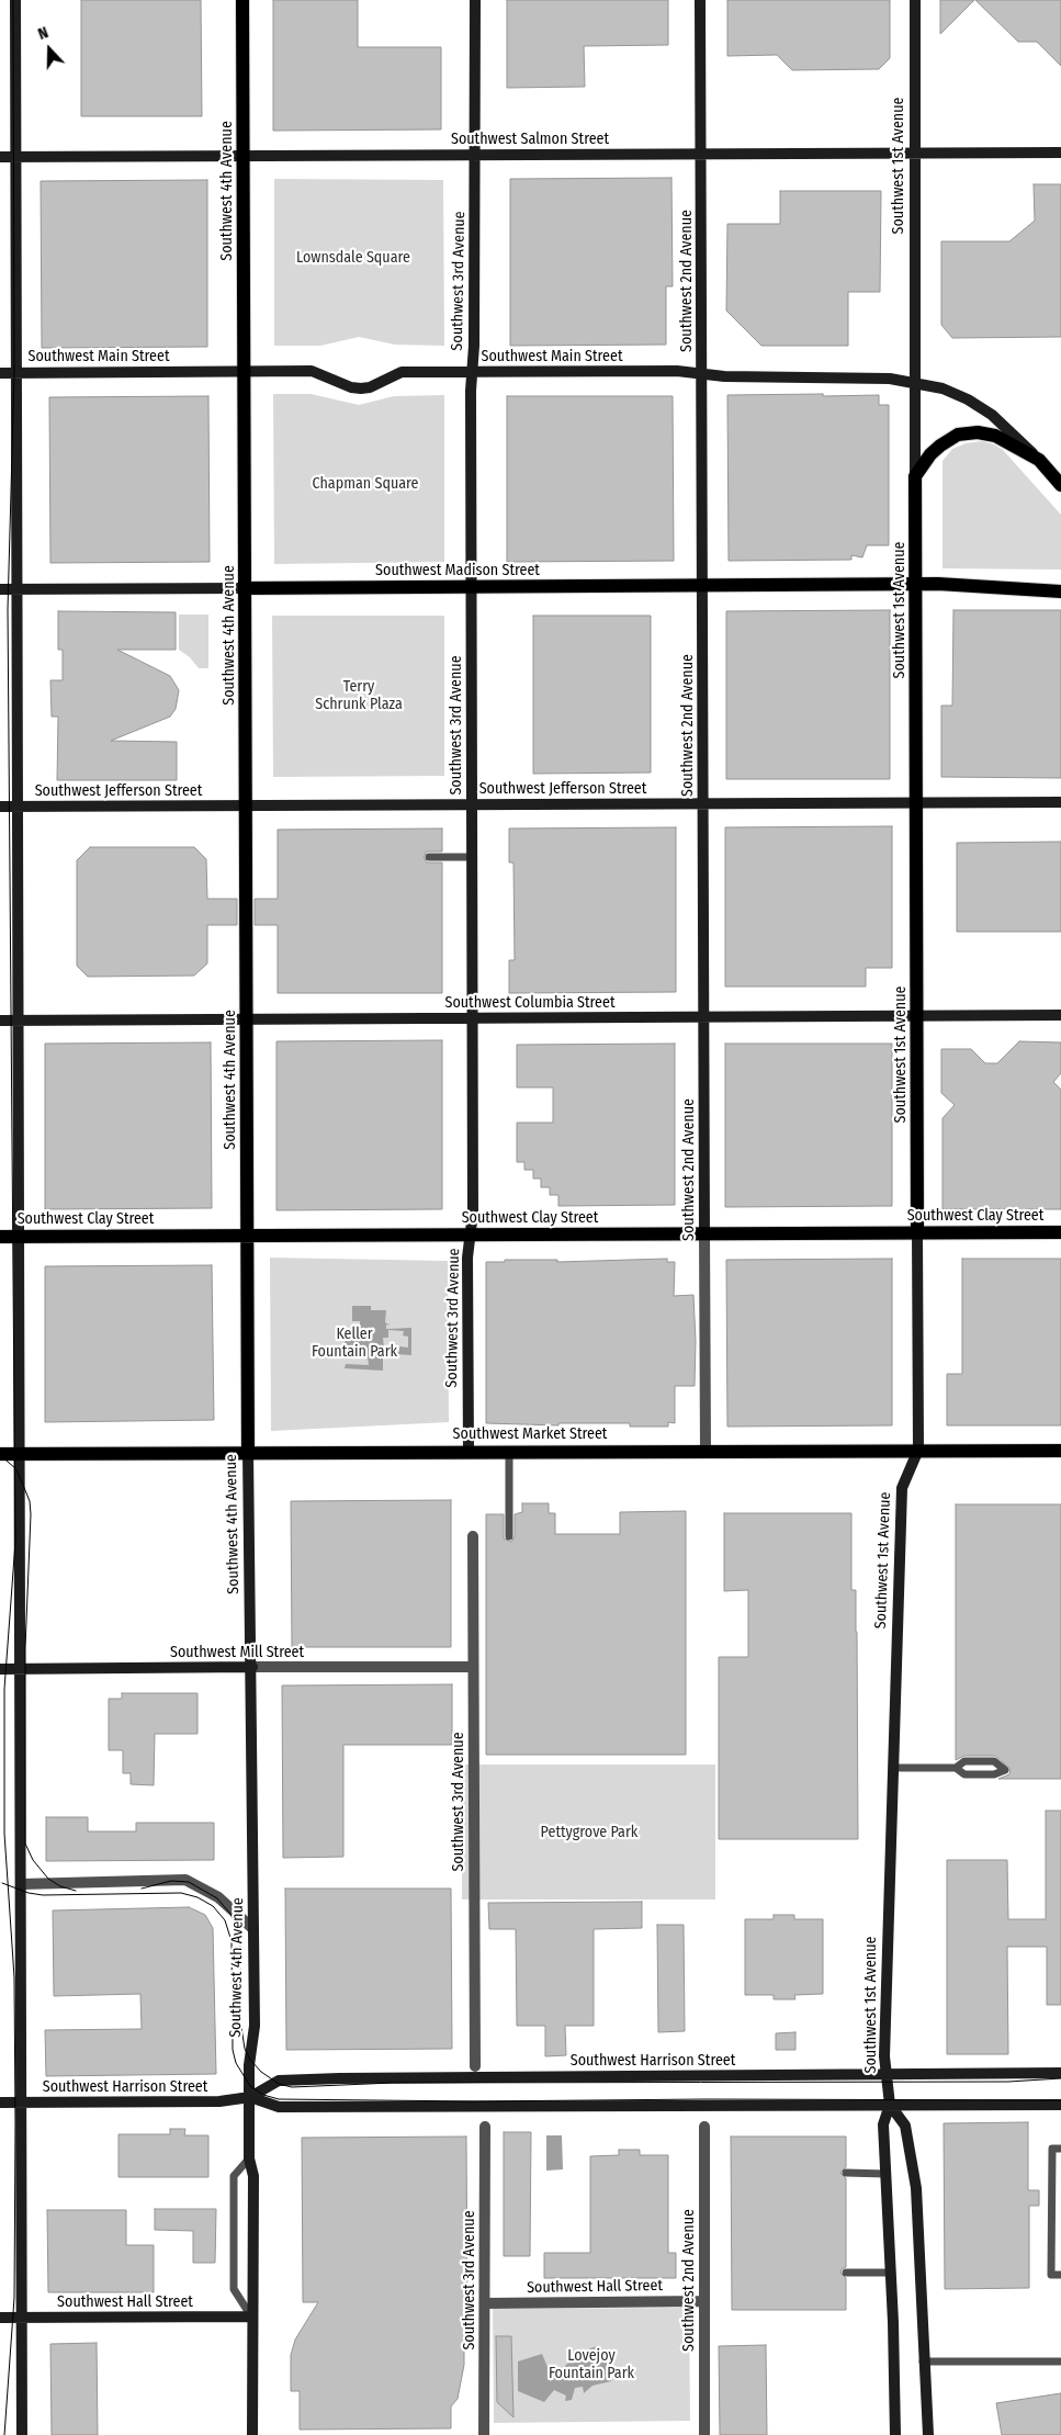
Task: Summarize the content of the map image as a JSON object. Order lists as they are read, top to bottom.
{
  "streets": {
    "main road": [
      "Southwest 1st Avenue",
      "Southwest 4th Avenue",
      "Southwest Madison Street",
      "Southwest Clay Street",
      "Southwest Market Street"
    ],
    "street": [
      "Southwest Salmon Street",
      "Southwest 3rd Avenue",
      "Southwest 2nd Avenue",
      "Southwest Main Street",
      "Southwest Jefferson Street",
      "Southwest Columbia Street",
      "Southwest Mill Street",
      "Southwest Harrison Street",
      "Southwest Hall Street"
    ]
  },
  "crossings": [
    ["Southwest Salmon Street", "Southwest 1st Avenue"],
    ["Southwest Salmon Street", "Southwest 4th Avenue"],
    ["Southwest Salmon Street", "Southwest 3rd Avenue"],
    ["Southwest Salmon Street", "Southwest 2nd Avenue"],
    ["Southwest 1st Avenue", "Southwest Main Street"],
    ["Southwest 1st Avenue", "Southwest Madison Street"],
    ["Southwest 1st Avenue", "Southwest Jefferson Street"],
    ["Southwest 1st Avenue", "Southwest Columbia Street"],
    ["Southwest 1st Avenue", "Southwest Clay Street"],
    ["Southwest 1st Avenue", "Southwest Market Street"],
    ["Southwest 1st Avenue", "Southwest Harrison Street"],
    ["Southwest 4th Avenue", "Southwest Main Street"],
    ["Southwest 4th Avenue", "Southwest Madison Street"],
    ["Southwest 4th Avenue", "Southwest Jefferson Street"],
    ["Southwest 4th Avenue", "Southwest Columbia Street"],
    ["Southwest 4th Avenue", "Southwest Clay Street"],
    ["Southwest 4th Avenue", "Southwest Market Street"],
    ["Southwest 4th Avenue", "Southwest Mill Street"],
    ["Southwest 4th Avenue", "Southwest Harrison Street"],
    ["Southwest 4th Avenue", "Southwest Hall Street"],
    ["Southwest 3rd Avenue", "Southwest Main Street"],
    ["Southwest 3rd Avenue", "Southwest Madison Street"],
    ["Southwest 3rd Avenue", "Southwest Jefferson Street"],
    ["Southwest 3rd Avenue", "Southwest Columbia Street"],
    ["Southwest 3rd Avenue", "Southwest Clay Street"],
    ["Southwest 3rd Avenue", "Southwest Market Street"],
    ["Southwest 3rd Avenue", "Southwest Mill Street"],
    ["Southwest 3rd Avenue", "Southwest Hall Street"],
    ["Southwest 2nd Avenue", "Southwest Main Street"],
    ["Southwest 2nd Avenue", "Southwest Madison Street"],
    ["Southwest 2nd Avenue", "Southwest Jefferson Street"],
    ["Southwest 2nd Avenue", "Southwest Columbia Street"],
    ["Southwest 2nd Avenue", "Southwest Clay Street"],
    ["Southwest 2nd Avenue", "Southwest Market Street"],
    ["Southwest 2nd Avenue", "Southwest Hall Street"]
  ],
  "parks": [
    "Lownsdale Square",
    "Chapman Square",
    "Terry Schrunk Plaza",
    "Keller Fountain Park",
    "Pettygrove Park",
    "Lovejoy Fountain Park"
  ],
  "north": "top"
}
